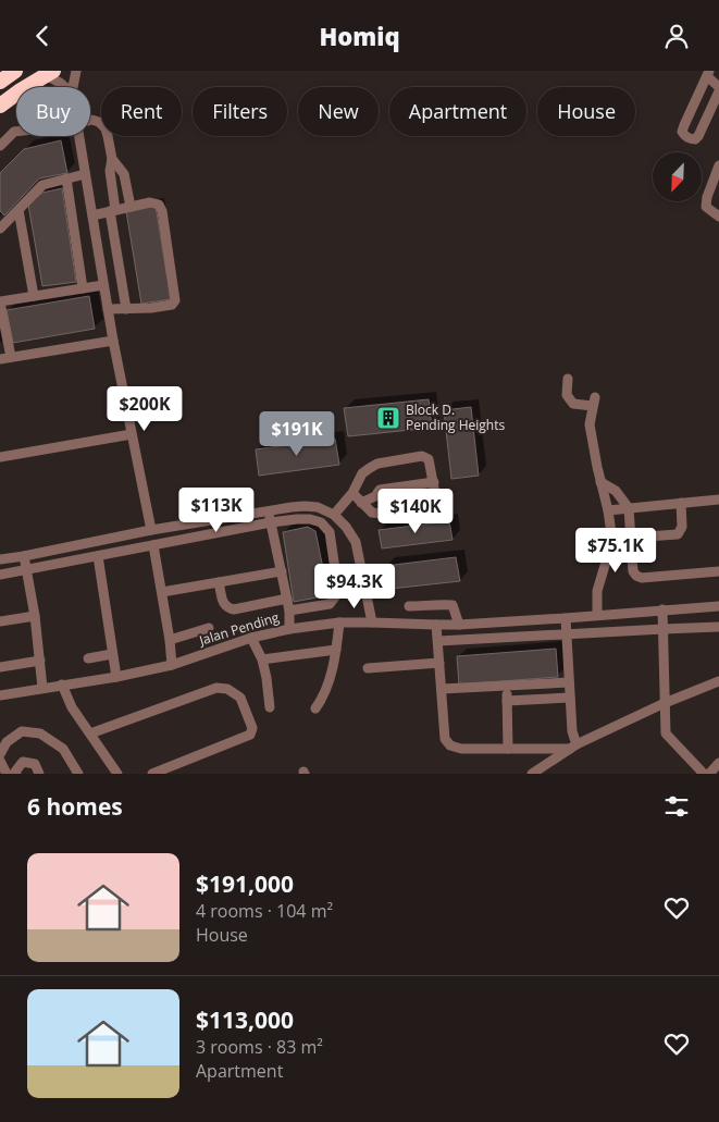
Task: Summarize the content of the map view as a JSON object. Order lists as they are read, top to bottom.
{
  "streets": {
    "street": ["Jalan Pending"]
  },
  "places": {
    "building": ["Block D. Pending Heights"]
  },
  "north": "bottom left",
  "page": {
    "header": "Homiq",
    "chip": [
      "Buy",
      "Rent",
      "Filters",
      "New",
      "Apartment",
      "House"
    ],
    "price": [
      "$200K",
      "$191K",
      "$113K",
      "$140K",
      "$75.1K",
      "$94.3K"
    ],
    "heading": "6 homes",
    "list": [
      {
        "name": "$191,000",
        "note": "4 rooms · 104 m² · House"
      },
      {
        "name": "$113,000",
        "note": "3 rooms · 83 m² · Apartment"
      }
    ]
  }
}
